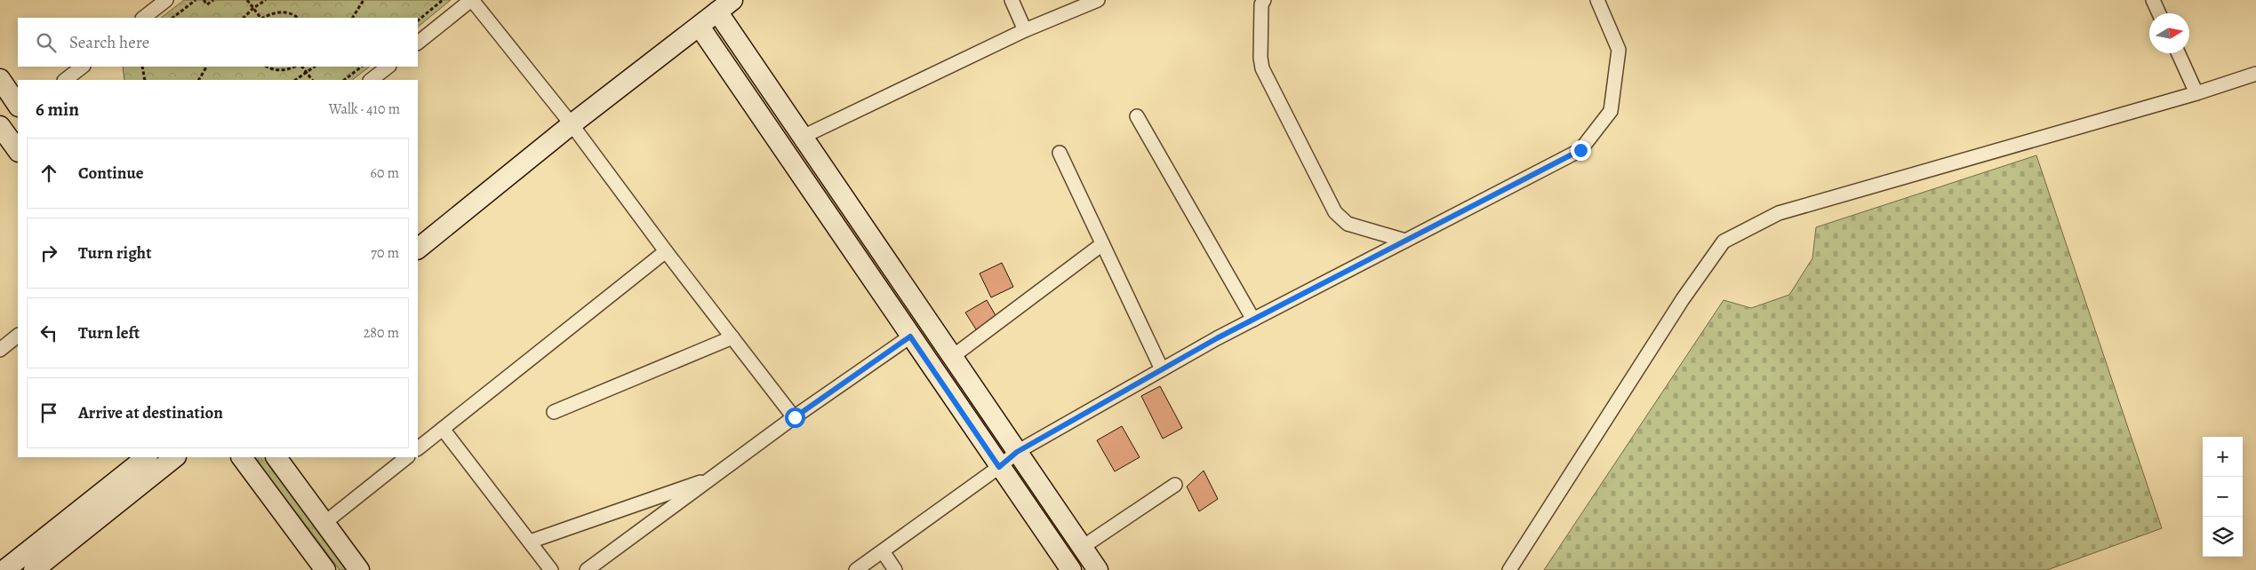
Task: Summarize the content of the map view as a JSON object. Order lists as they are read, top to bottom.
{
  "north": "right",
  "page": {
    "search": "Search here",
    "heading": ["6 min", "Walk · 410 m"],
    "list": [
      ["Continue", "60 m"],
      ["Turn right", "70 m"],
      ["Turn left", "280 m"],
      "Arrive at destination"
    ],
    "map_buttons": ["+", "−"]
  }
}
